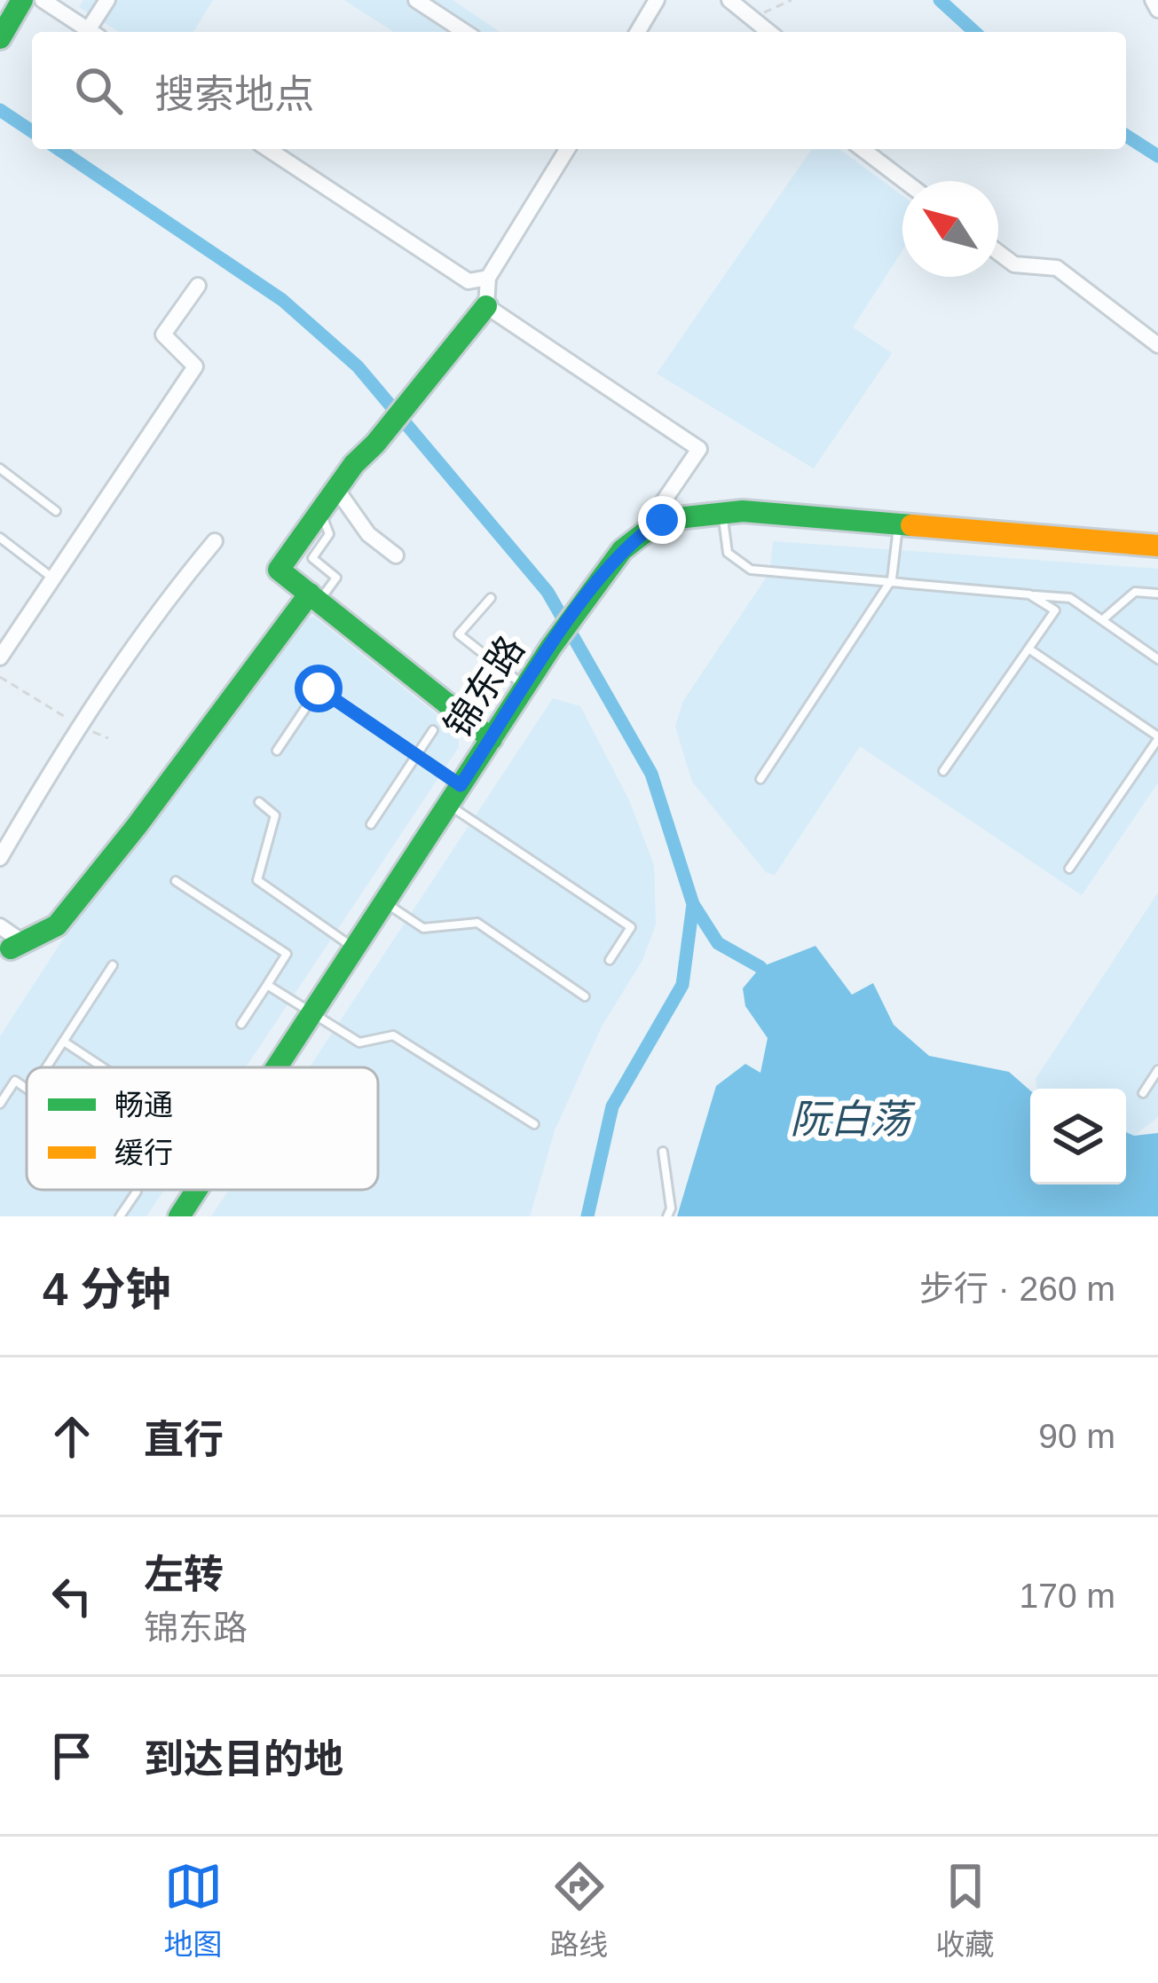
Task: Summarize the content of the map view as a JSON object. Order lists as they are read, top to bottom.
{
  "streets": {
    "main road": ["锦东路"]
  },
  "water": ["阮白荡"],
  "legend": ["畅通", "缓行"],
  "north": "top left",
  "page": {
    "search": "搜索地点",
    "heading": ["4 分钟", "步行 · 260 m"],
    "list": [
      ["直行", "90 m"],
      ["左转", "锦东路", "170 m"],
      "到达目的地"
    ],
    "nav": ["地图", "路线", "收藏"]
  }
}
